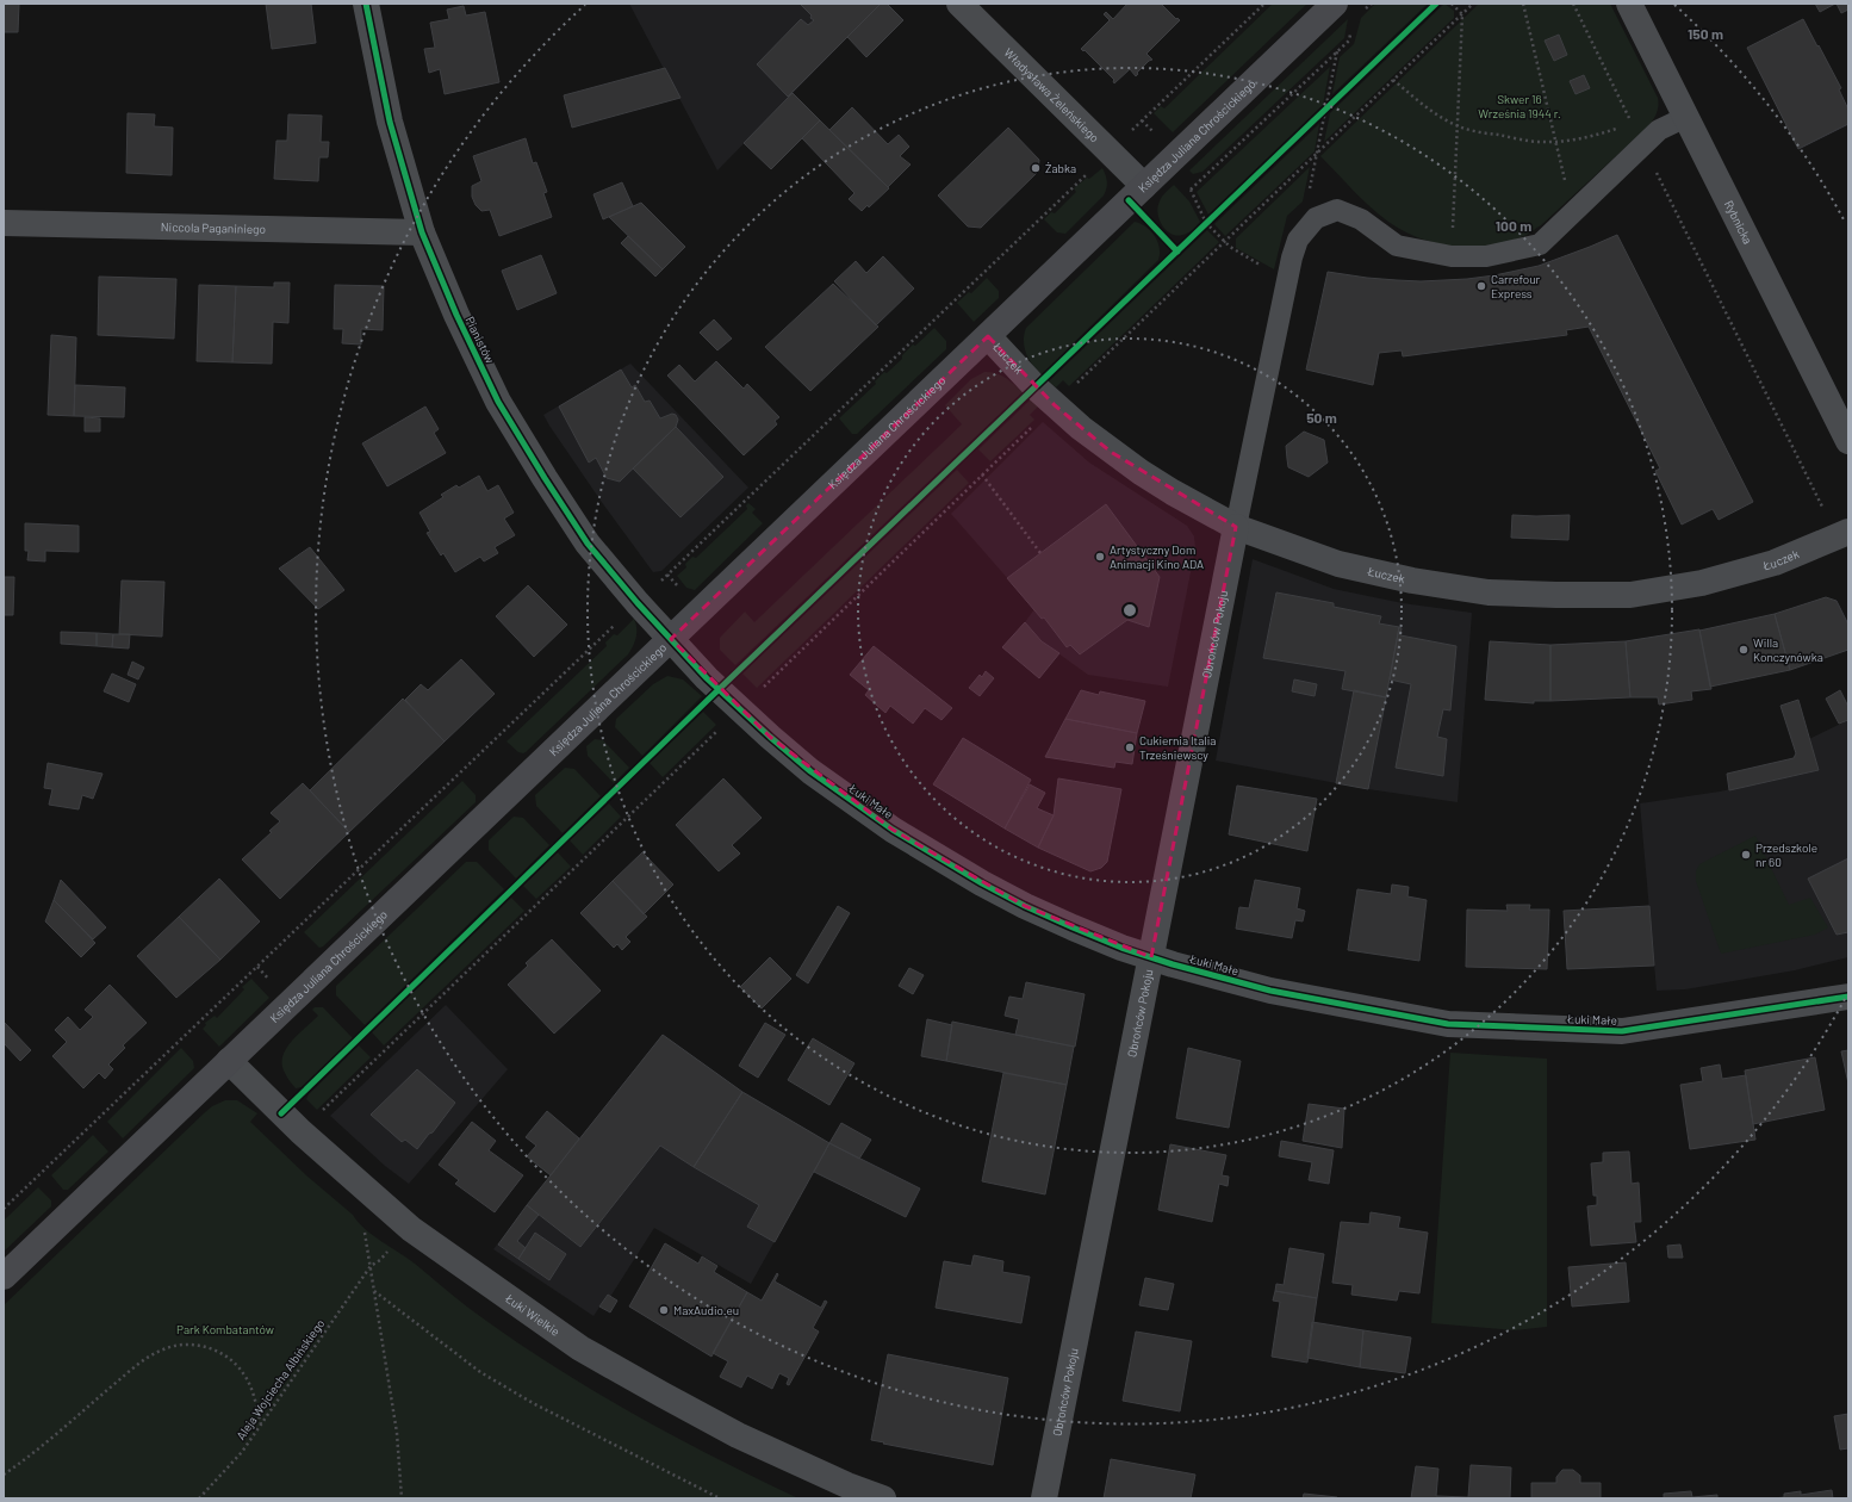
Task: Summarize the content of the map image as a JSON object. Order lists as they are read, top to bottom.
{
  "streets": {
    "street": [
      "Władysława Żeleńskiego",
      "Księdza Juliana Chrościckiego",
      "Rybnicka",
      "Niccola Paganiniego",
      "Pianistów",
      "Łuczek",
      "Obrońców Pokoju",
      "Łuki Małe",
      "Łuki Wielkie"
    ],
    "path": ["Aleja Wojciecha Albińskiego"]
  },
  "crossings": [
    ["Władysława Żeleńskiego", "Księdza Juliana Chrościckiego"],
    ["Księdza Juliana Chrościckiego", "Pianistów"],
    ["Księdza Juliana Chrościckiego", "Łuczek"],
    ["Księdza Juliana Chrościckiego", "Łuki Małe"],
    ["Księdza Juliana Chrościckiego", "Łuki Wielkie"],
    ["Niccola Paganiniego", "Pianistów"],
    ["Pianistów", "Łuki Małe"],
    ["Łuczek", "Obrońców Pokoju"],
    ["Obrońców Pokoju", "Łuki Małe"]
  ],
  "parks": ["Skwer 16 Września 1944 r.", "Park Kombatantów"],
  "places": [
    "Żabka",
    "Carrefour Express",
    "Artystyczny Dom Animacji Kino ADA",
    "Willa Konczynówka",
    "Cukiernia Italia Trześniewscy",
    "Przedszkole nr 60",
    "MaxAudio.eu"
  ],
  "rings": ["150 m", "100 m", "50 m"]
}
